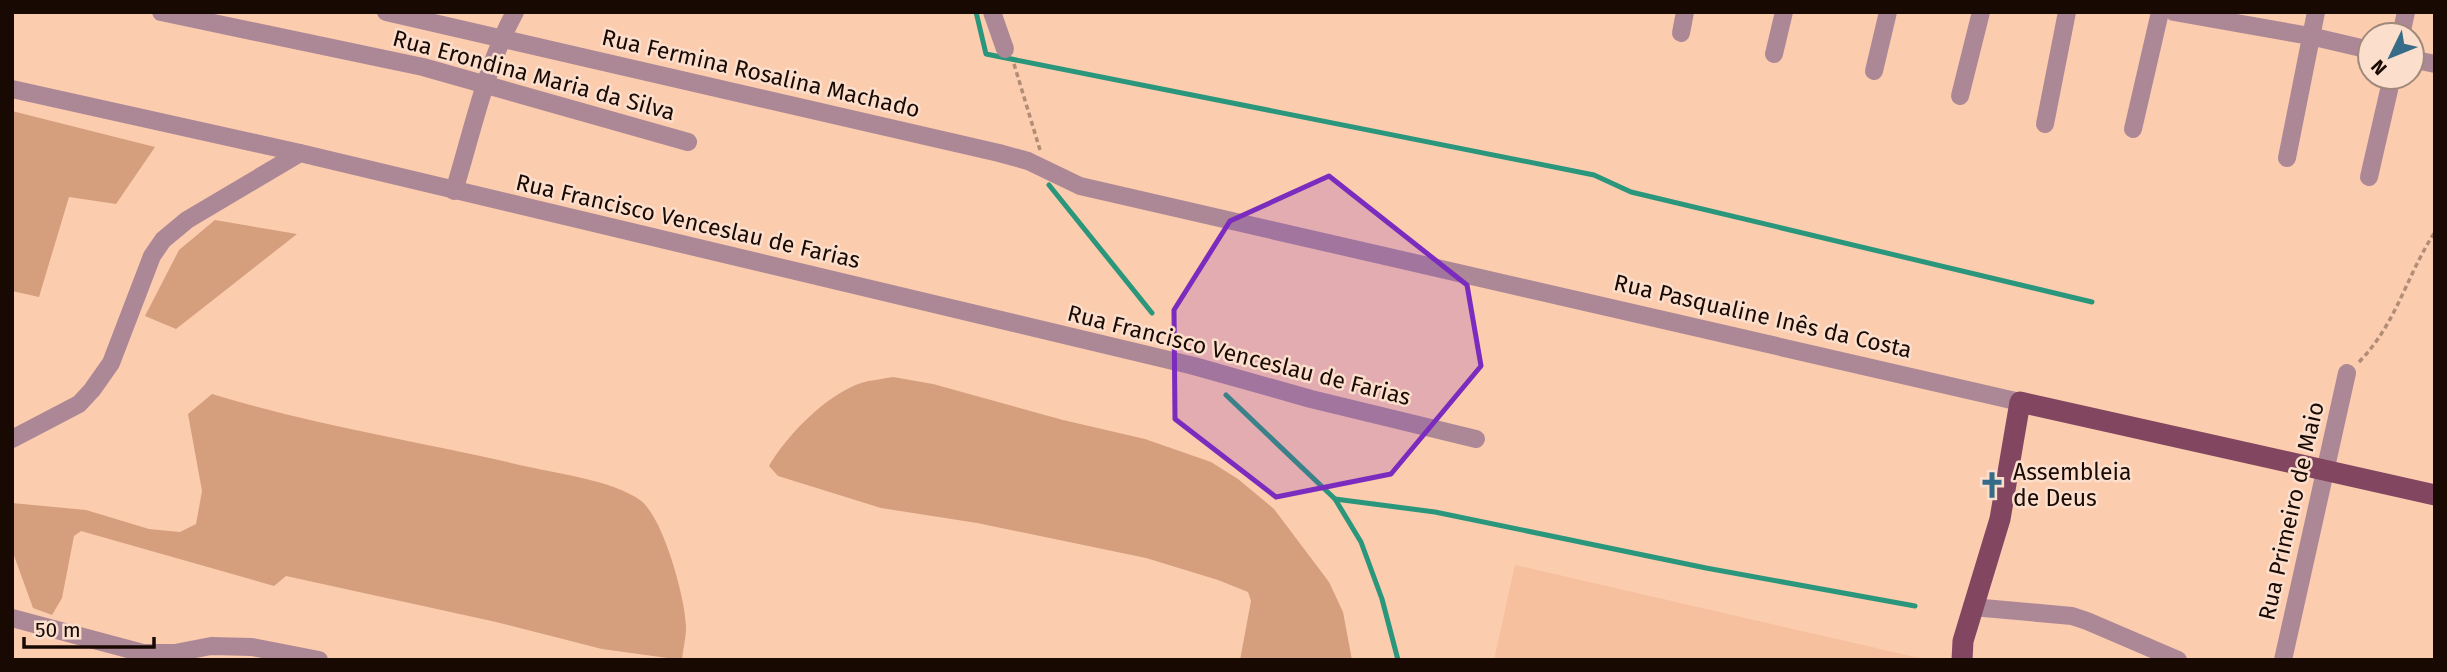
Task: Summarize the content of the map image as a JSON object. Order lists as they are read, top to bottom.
{
  "streets": {
    "main road": ["Rua Pasqualine Inês da Costa"],
    "street": [
      "Rua Fermina Rosalina Machado",
      "Rua Erondina Maria da Silva",
      "Rua Francisco Venceslau de Farias",
      "Rua Primeiro de Maio"
    ]
  },
  "crossings": [
    ["Rua Fermina Rosalina Machado", "Rua Pasqualine Inês da Costa"],
    ["Rua Pasqualine Inês da Costa", "Rua Primeiro de Maio"]
  ],
  "places": {
    "church": ["Assembleia de Deus"]
  },
  "scale_bar": "50 m",
  "north": "bottom left"
}
